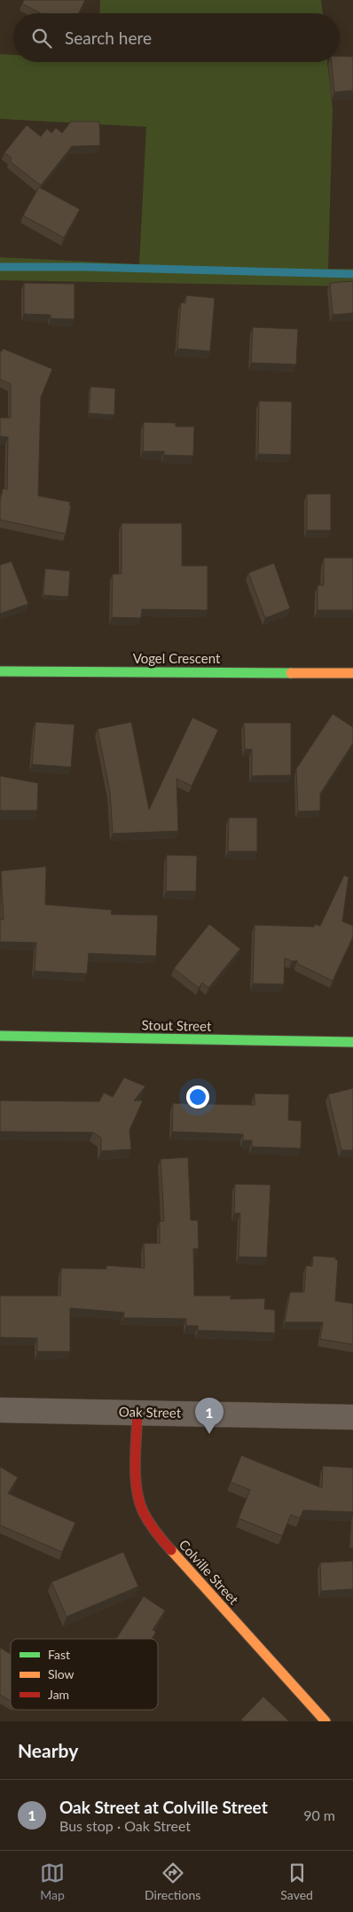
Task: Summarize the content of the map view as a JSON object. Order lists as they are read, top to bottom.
{
  "streets": {
    "street": [
      "Vogel Crescent",
      "Stout Street",
      "Oak Street",
      "Colville Street"
    ]
  },
  "crossings": [
    ["Oak Street", "Colville Street"]
  ],
  "legend": ["Fast", "Slow", "Jam"],
  "page": {
    "search": "Search here",
    "pins": "1",
    "heading": "Nearby",
    "list": [
      {
        "mark": "1",
        "name": "Oak Street at Colville Street",
        "note": "Bus stop · Oak Street",
        "value": "90 m"
      }
    ],
    "nav": ["Map", "Directions", "Saved"]
  }
}
